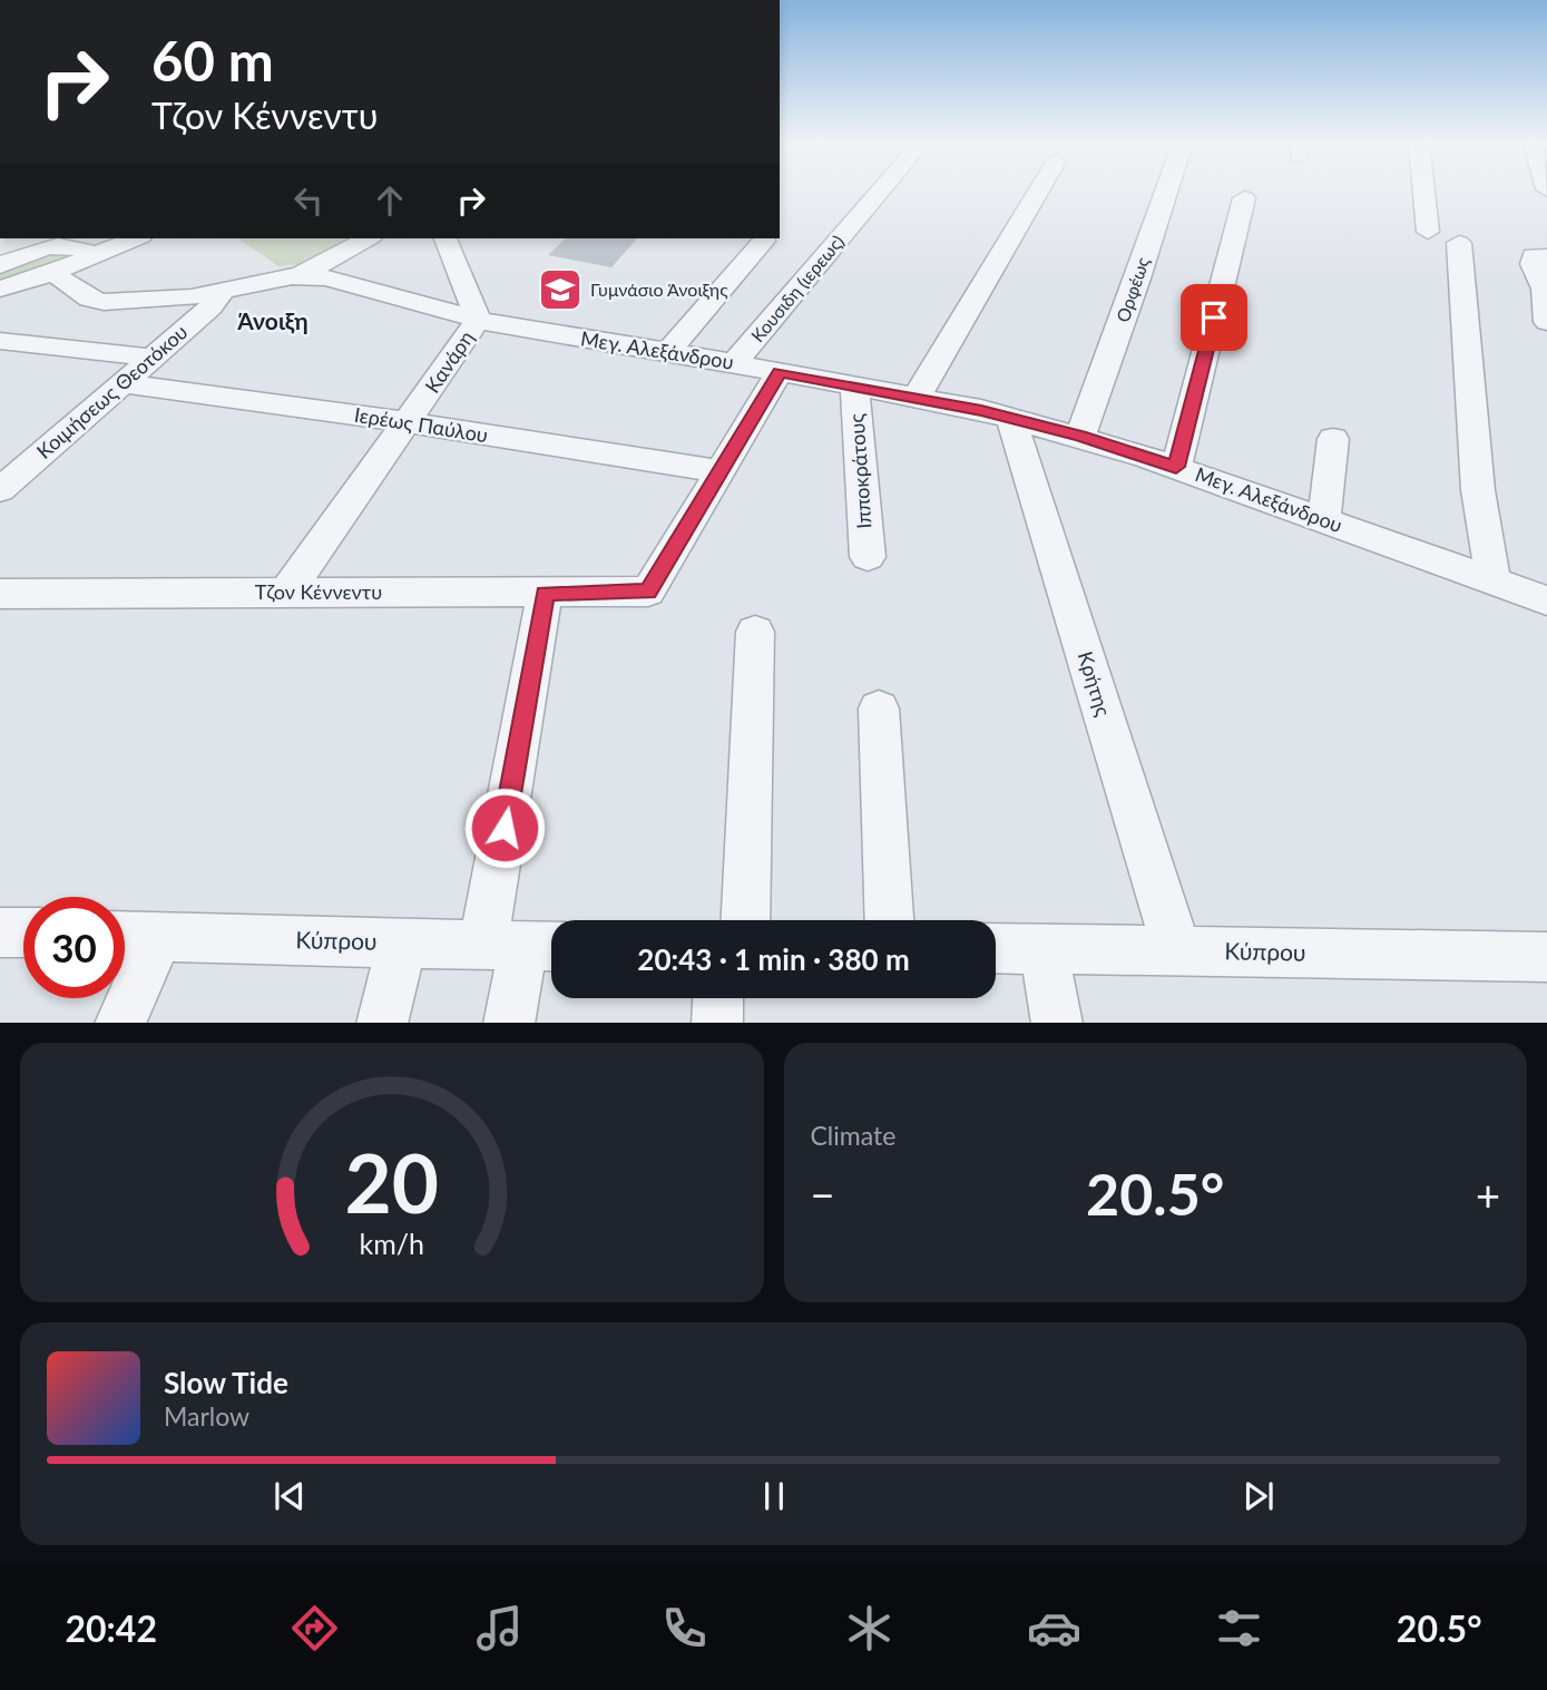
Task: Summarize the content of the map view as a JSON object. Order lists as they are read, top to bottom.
{
  "streets": {
    "street": [
      "Κουσιδη (ιερεως)",
      "Ορφέως",
      "Μεγ. Αλεξάνδρου",
      "Κανάρη",
      "Κοιμήσεως Θεοτόκου",
      "Ιερέως Παύλου",
      "Ιπποκράτους",
      "Τζον Κέννεντυ",
      "Κρήτης",
      "Κύπρου"
    ]
  },
  "crossings": [
    ["Κουσιδη (ιερεως)", "Μεγ. Αλεξάνδρου"],
    ["Ορφέως", "Μεγ. Αλεξάνδρου"],
    ["Μεγ. Αλεξάνδρου", "Κανάρη"],
    ["Μεγ. Αλεξάνδρου", "Κοιμήσεως Θεοτόκου"],
    ["Μεγ. Αλεξάνδρου", "Ιπποκράτους"],
    ["Μεγ. Αλεξάνδρου", "Κρήτης"],
    ["Κανάρη", "Ιερέως Παύλου"],
    ["Κανάρη", "Τζον Κέννεντυ"],
    ["Κοιμήσεως Θεοτόκου", "Ιερέως Παύλου"],
    ["Ιερέως Παύλου", "Τζον Κέννεντυ"],
    ["Κρήτης", "Κύπρου"]
  ],
  "districts": ["Άνοιξη"],
  "places": {
    "school or university": ["Γυμνάσιο Άνοιξης"]
  },
  "page": {
    "turn": ["60 m", "Τζον Κέννεντυ"],
    "limit": "30",
    "trip": "20:43 · 1 min · 380 m",
    "tile": "Climate",
    "heat": ["−", "20.5°", "+"],
    "song": ["Slow Tide", "Marlow"],
    "tabs": ["20:42", "20.5°"],
    "gauge": ["20", "km/h"]
  }
}
